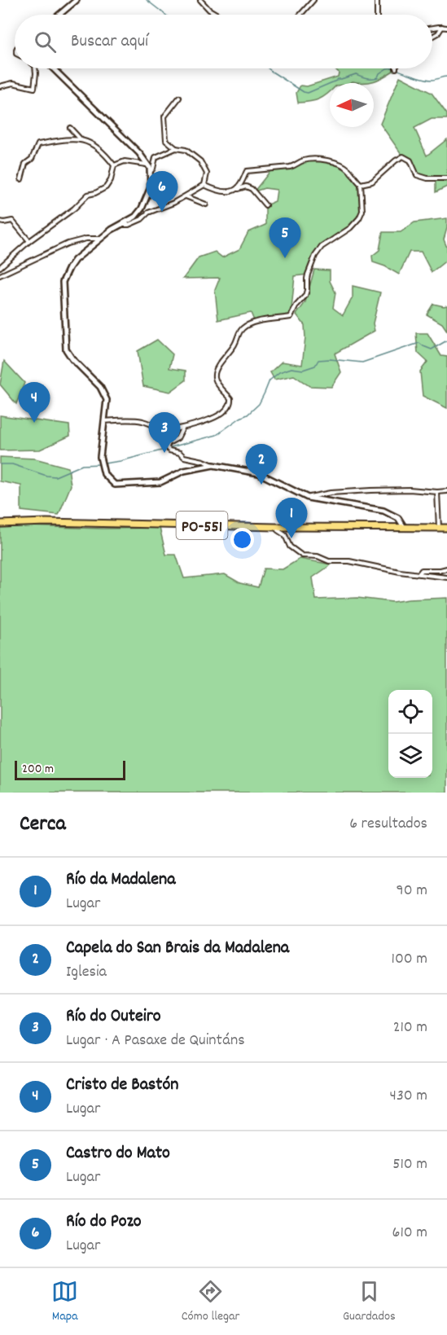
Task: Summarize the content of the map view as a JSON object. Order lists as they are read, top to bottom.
{
  "streets": {
    "main road": ["PO-551"]
  },
  "scale_bar": "200 m",
  "north": "left",
  "page": {
    "search": "Buscar aquí",
    "pins": [
      "6",
      "5",
      "4",
      "3",
      "2",
      "1"
    ],
    "scale": "200 m",
    "heading": ["Cerca", "6 resultados"],
    "list": [
      {
        "mark": "1",
        "name": "Río da Madalena",
        "note": "Lugar",
        "value": "90 m"
      },
      {
        "mark": "2",
        "name": "Capela do San Brais da Madalena",
        "note": "Iglesia",
        "value": "100 m"
      },
      {
        "mark": "3",
        "name": "Río do Outeiro",
        "note": "Lugar · A Pasaxe de Quintáns",
        "value": "210 m"
      },
      {
        "mark": "4",
        "name": "Cristo de Bastón",
        "note": "Lugar",
        "value": "430 m"
      },
      {
        "mark": "5",
        "name": "Castro do Mato",
        "note": "Lugar",
        "value": "510 m"
      },
      {
        "mark": "6",
        "name": "Río do Pozo",
        "note": "Lugar",
        "value": "610 m"
      }
    ],
    "nav": ["Mapa", "Cómo llegar", "Guardados"]
  }
}
